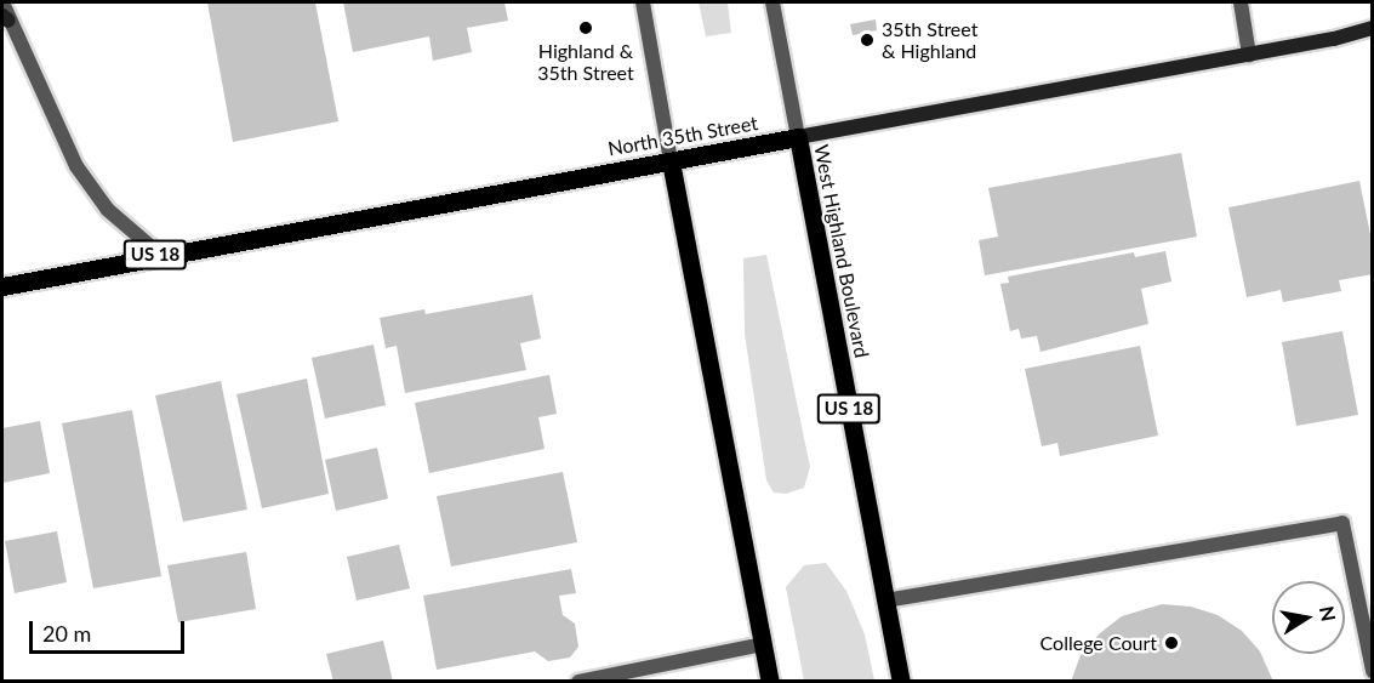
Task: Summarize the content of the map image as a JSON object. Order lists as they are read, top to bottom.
{
  "streets": {
    "main road": ["North 35th Street", "West Highland Boulevard", "US 18"]
  },
  "crossings": [
    ["North 35th Street", "West Highland Boulevard"]
  ],
  "places": ["Highland & 35th Street", "35th Street & Highland", "College Court"],
  "scale_bar": "20 m",
  "north": "right"
}
